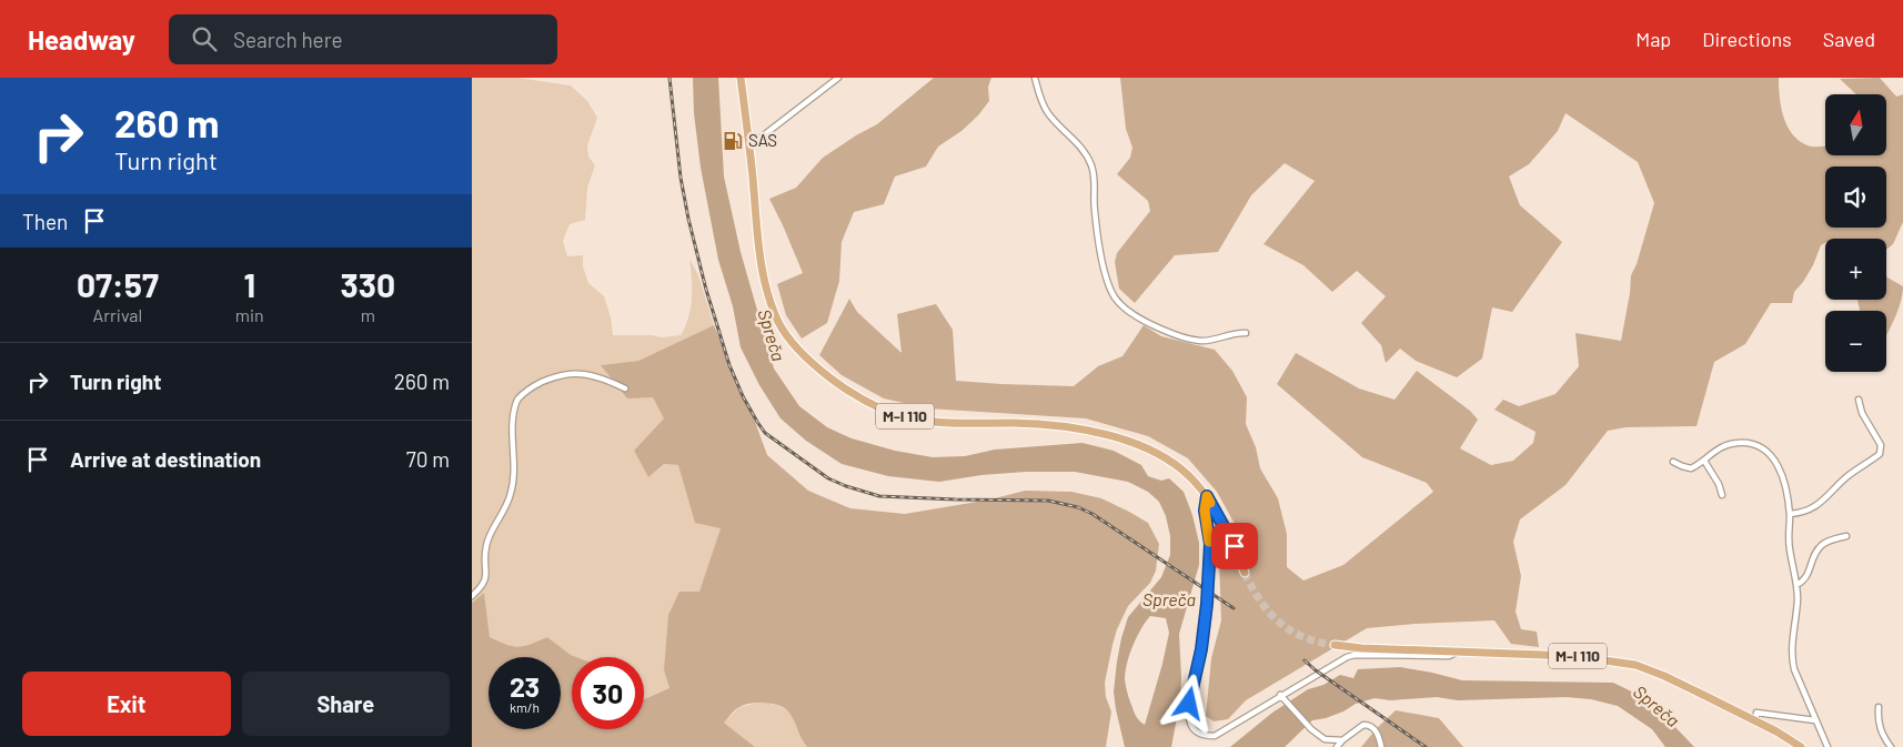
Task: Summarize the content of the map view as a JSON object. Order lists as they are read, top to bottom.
{
  "streets": {
    "main road": ["M-I 110"]
  },
  "water": ["Spreča"],
  "places": {
    "fuel station": ["SAS"]
  },
  "north": "top",
  "page": {
    "header": "Headway",
    "search": "Search here",
    "nav": ["Map", "Directions", "Saved"],
    "turn": ["260 m", "Turn right"],
    "map_buttons": ["+", "−"],
    "then": "Then",
    "eta": [
      "07:57",
      "Arrival",
      "1",
      "min",
      "330",
      "m"
    ],
    "list": [
      {
        "name": "Turn right",
        "value": "260 m"
      },
      {
        "name": "Arrive at destination",
        "value": "70 m"
      }
    ],
    "speed": "23 km/h",
    "limit": "30",
    "buttons": ["Exit", "Share"]
  }
}
